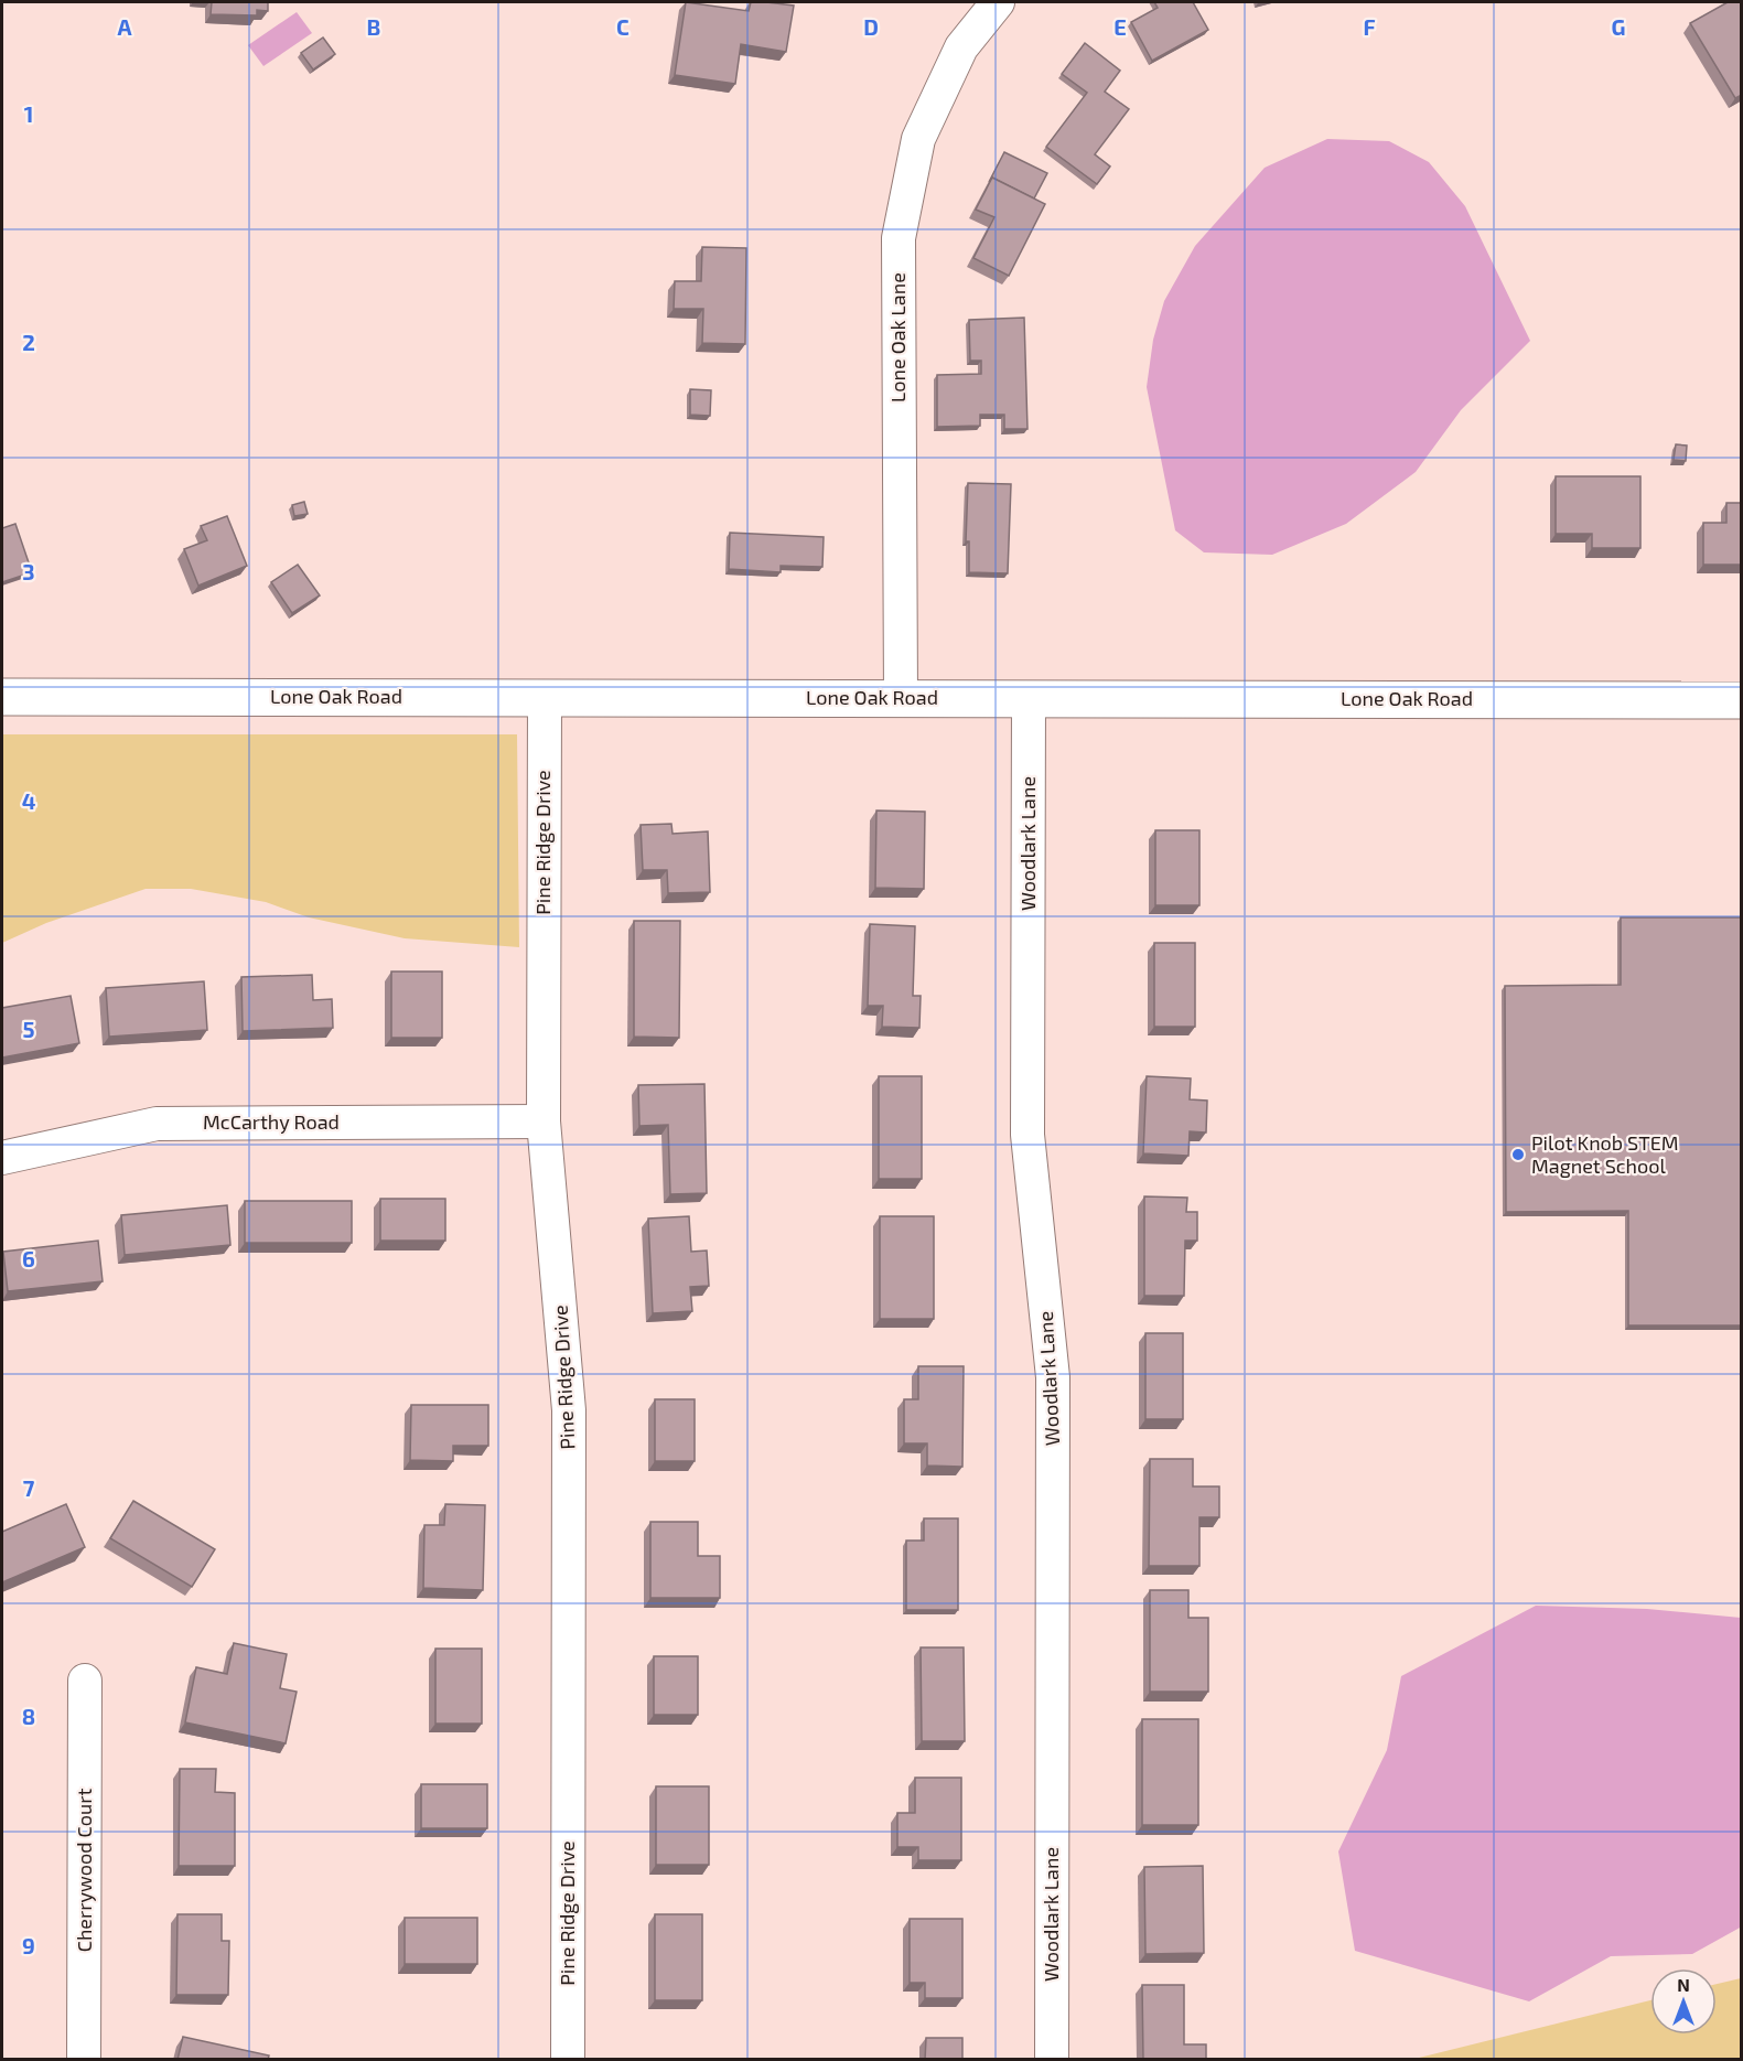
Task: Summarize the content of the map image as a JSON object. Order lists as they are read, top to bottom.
{
  "streets": {
    "main road": ["Lone Oak Road"],
    "street": [
      "Lone Oak Lane",
      "Pine Ridge Drive",
      "Woodlark Lane",
      "McCarthy Road",
      "Cherrywood Court"
    ]
  },
  "crossings": [
    ["Lone Oak Lane", "Lone Oak Road"],
    ["Lone Oak Road", "Pine Ridge Drive"],
    ["Lone Oak Road", "Woodlark Lane"],
    ["Pine Ridge Drive", "McCarthy Road"]
  ],
  "places": ["Pilot Knob STEM Magnet School"],
  "north": "top",
  "grid": {
    "columns": [
      "A",
      "B",
      "C",
      "D",
      "E",
      "F",
      "G"
    ],
    "rows": [
      "1",
      "2",
      "3",
      "4",
      "5",
      "6",
      "7",
      "8",
      "9"
    ]
  }
}
